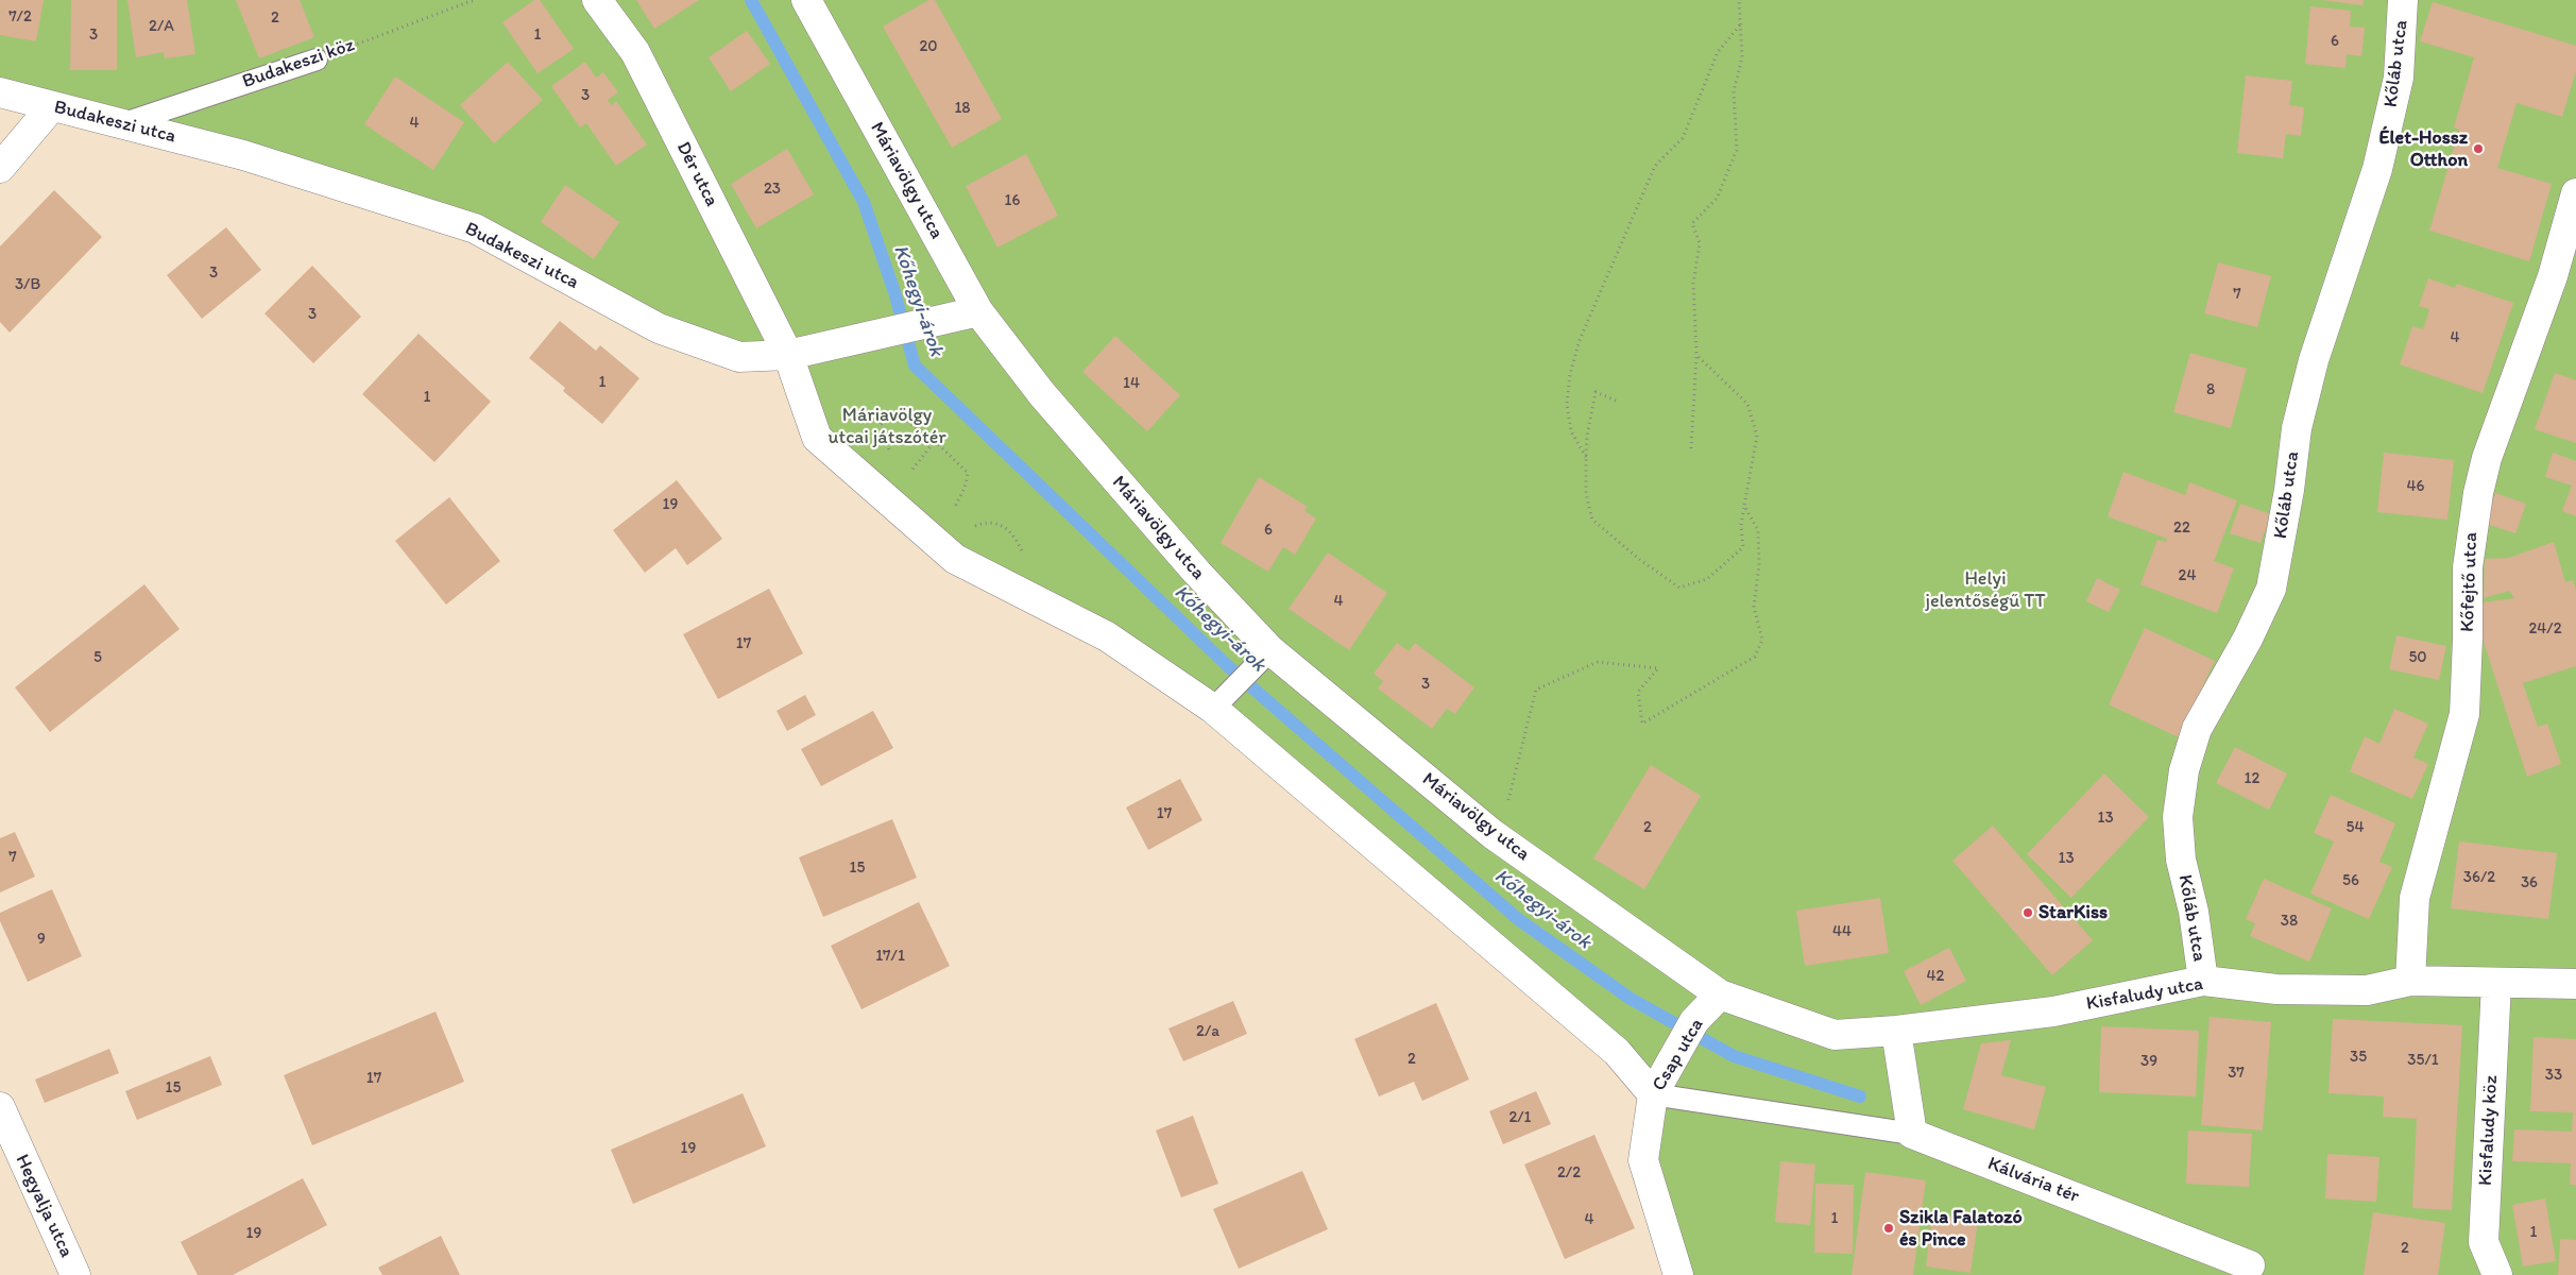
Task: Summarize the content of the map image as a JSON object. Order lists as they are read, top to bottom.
{
  "streets": {
    "street": [
      "Kőláb utca",
      "Budakeszi utca",
      "Dér utca",
      "Máriavölgy utca",
      "Kőfejtő utca",
      "Kisfaludy utca",
      "Csap utca",
      "Kisfaludy köz",
      "Kálvária tér",
      "Hegyalja utca"
    ],
    "lane": ["Budakeszi köz"]
  },
  "crossings": [
    ["Budakeszi köz", "Budakeszi utca"],
    ["Kőláb utca", "Kisfaludy utca"],
    ["Budakeszi utca", "Dér utca"],
    ["Budakeszi utca", "Máriavölgy utca"],
    ["Máriavölgy utca", "Kisfaludy utca"],
    ["Máriavölgy utca", "Csap utca"],
    ["Kőfejtő utca", "Kisfaludy utca"],
    ["Kisfaludy utca", "Csap utca"],
    ["Kisfaludy utca", "Kisfaludy köz"]
  ],
  "water": ["Kőhegyi-árok"],
  "parks": ["Máriavölgy utcai játszótér", "Helyi jelentőségű TT"],
  "places": ["Élet-Hossz Otthon", "StarKiss", "Szikla Falatozó és Pince"],
  "house_numbers": [
    "7/2",
    "2",
    "2/A",
    "3",
    "1",
    "6",
    "20",
    "3",
    "18",
    "4",
    "23",
    "16",
    "3",
    "3/B",
    "7",
    "3",
    "4",
    "1",
    "14",
    "8",
    "1",
    "46",
    "19",
    "22",
    "6",
    "24",
    "4",
    "24/2",
    "17",
    "5",
    "50",
    "3",
    "12",
    "17",
    "13",
    "2",
    "54",
    "7",
    "13",
    "15",
    "36/2",
    "56",
    "36",
    "38",
    "44",
    "9",
    "17/1",
    "42",
    "2/a",
    "35",
    "2",
    "35/1",
    "39",
    "37",
    "33",
    "17",
    "15",
    "2/1",
    "19",
    "2/2",
    "1",
    "4",
    "1",
    "19",
    "2"
  ]
}
